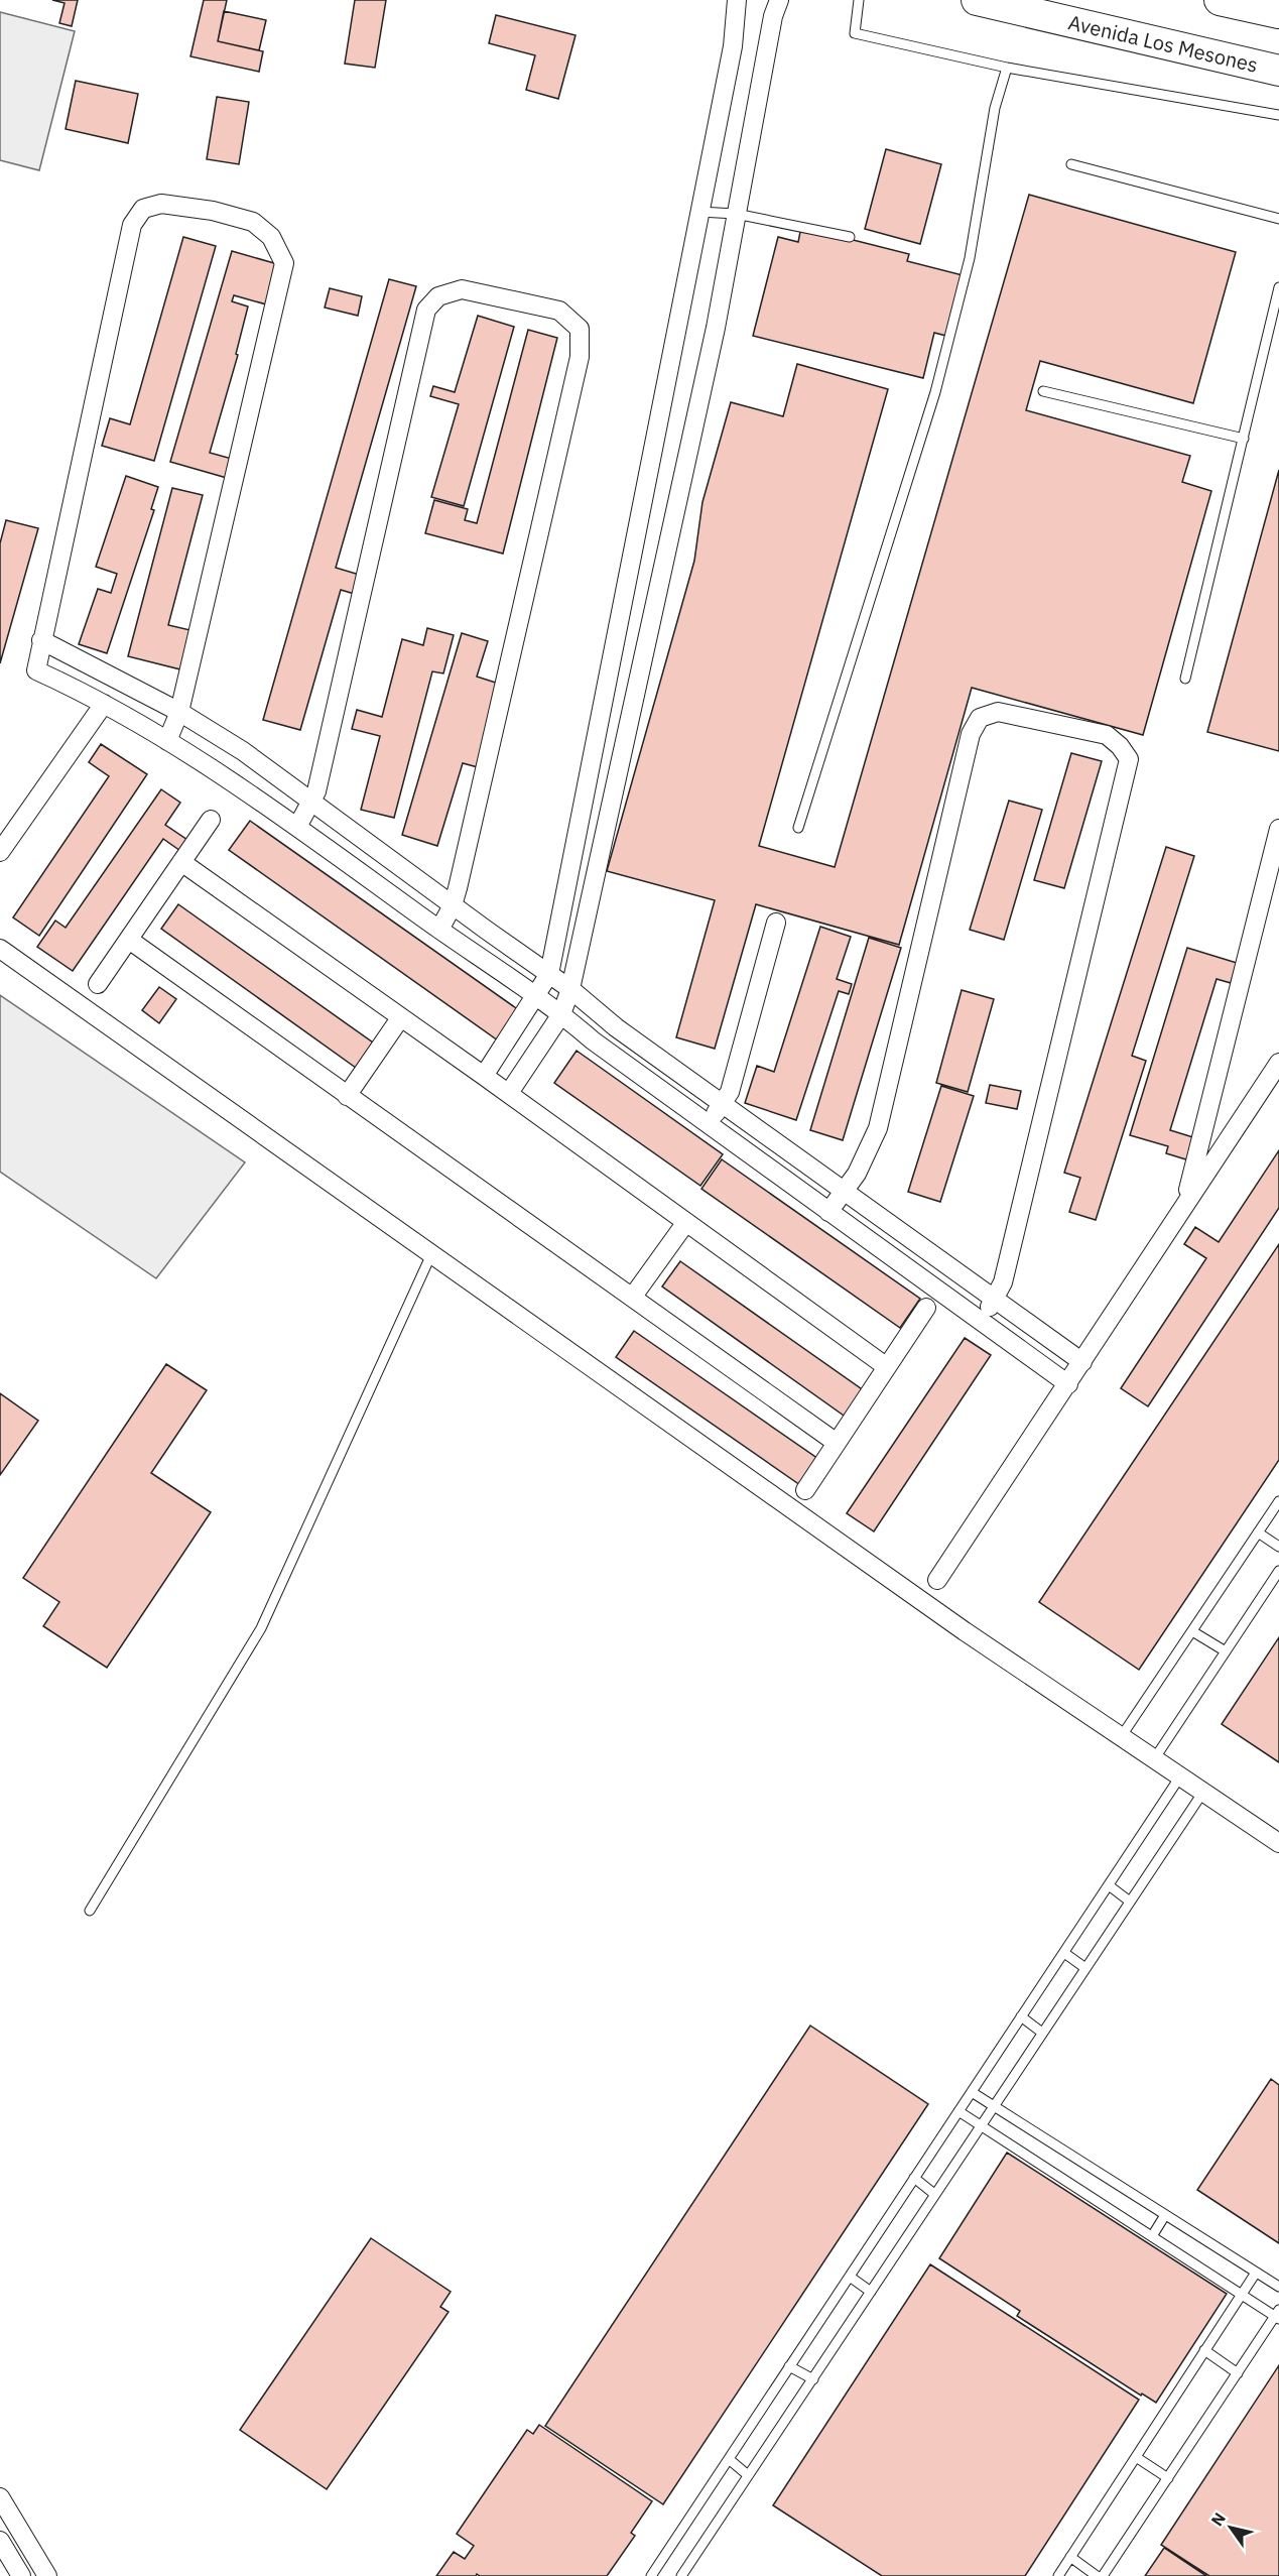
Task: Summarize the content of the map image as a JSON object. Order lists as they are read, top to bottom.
{
  "streets": {
    "highway": ["Avenida Los Mesones"]
  },
  "north": "top left"
}
